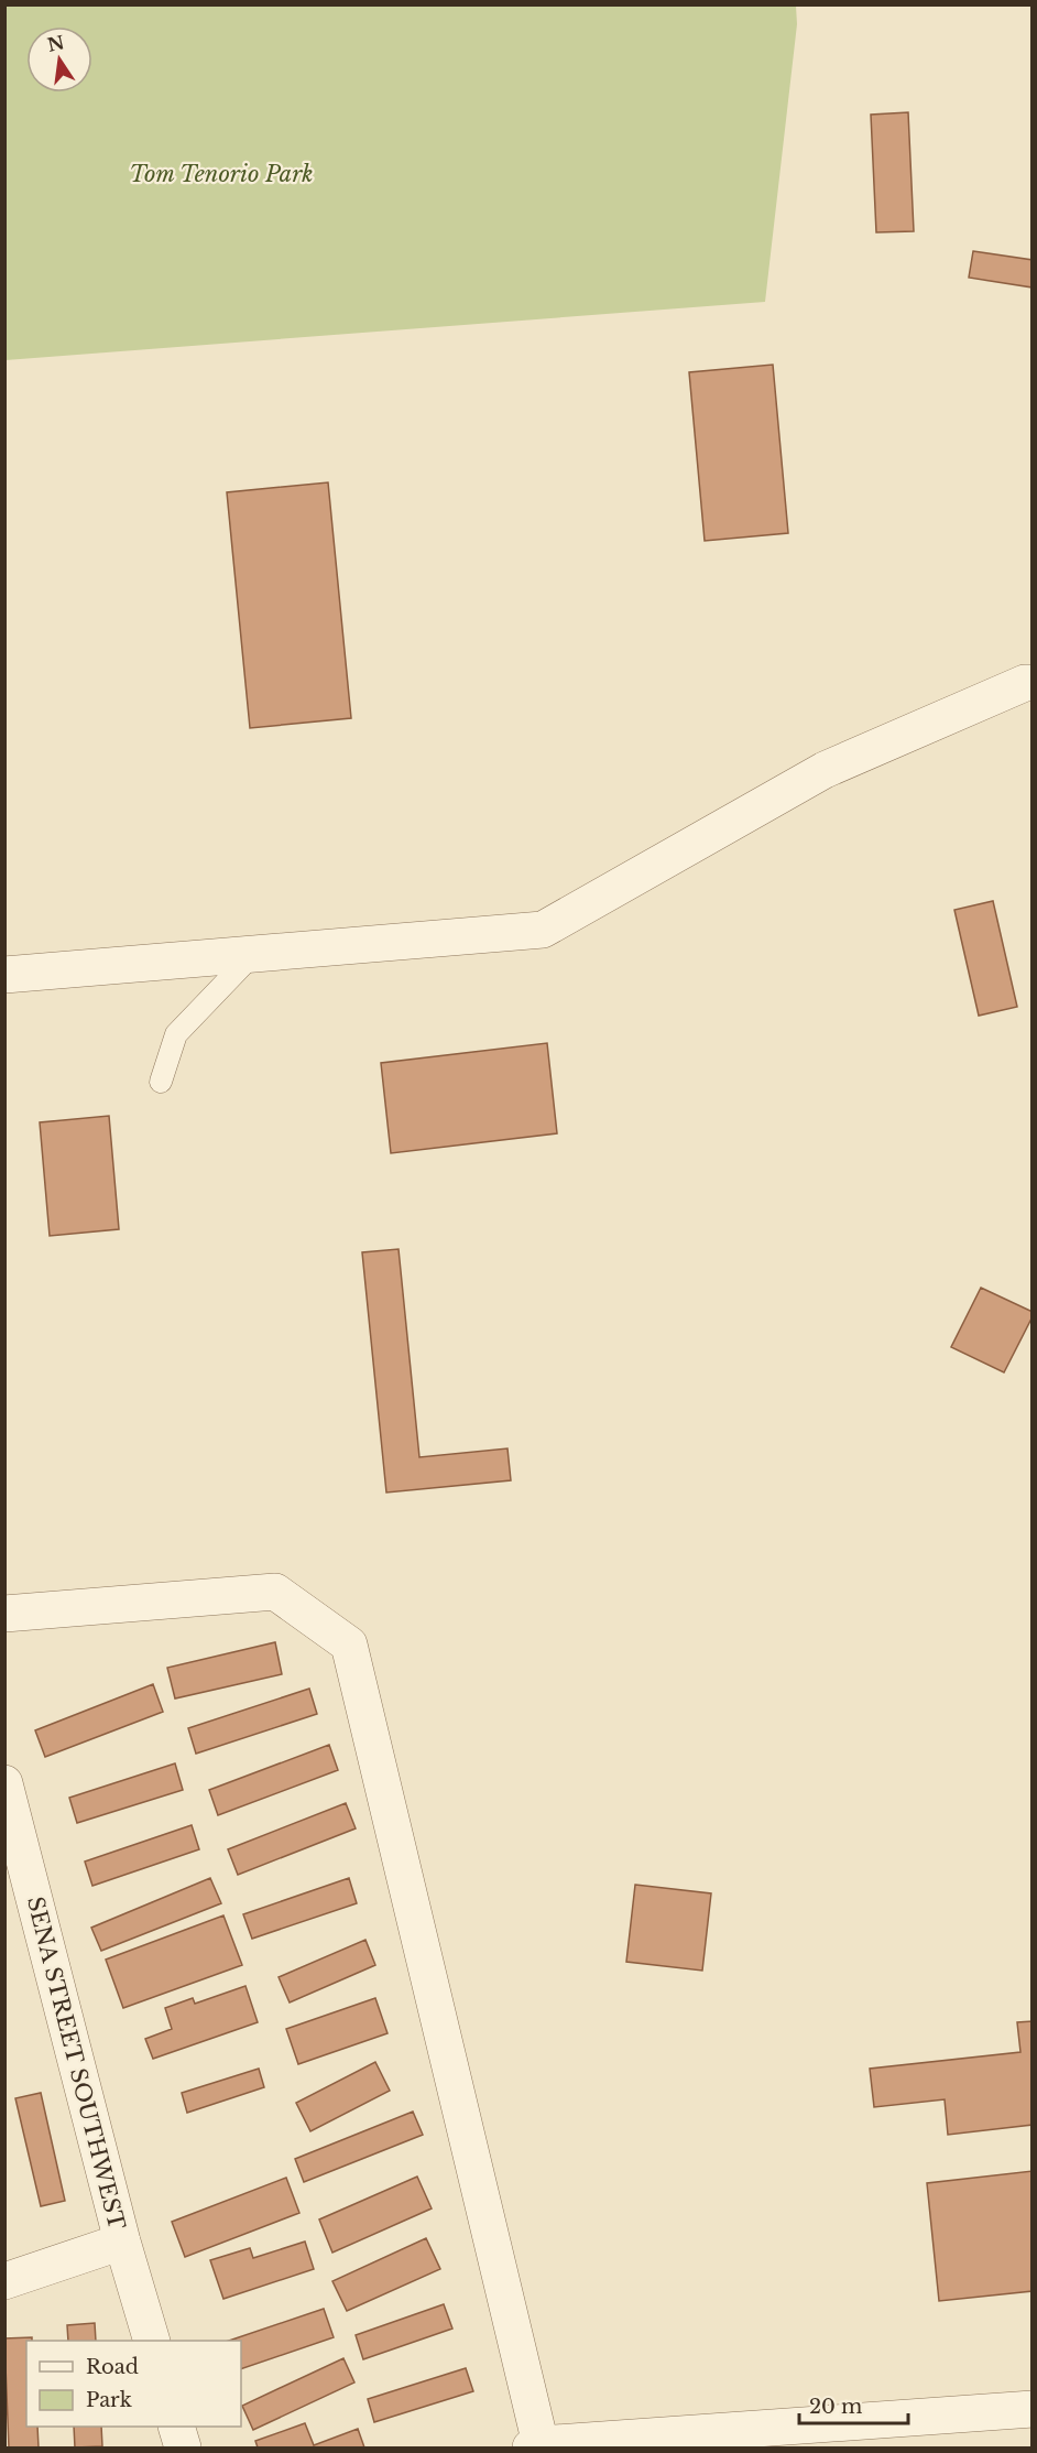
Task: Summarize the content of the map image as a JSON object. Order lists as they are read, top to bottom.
{
  "streets": {
    "street": ["SENA STREET SOUTHWEST"]
  },
  "parks": ["Tom Tenorio Park"],
  "legend": ["Road", "Park"],
  "scale_bar": "20 m",
  "north": "top"
}
